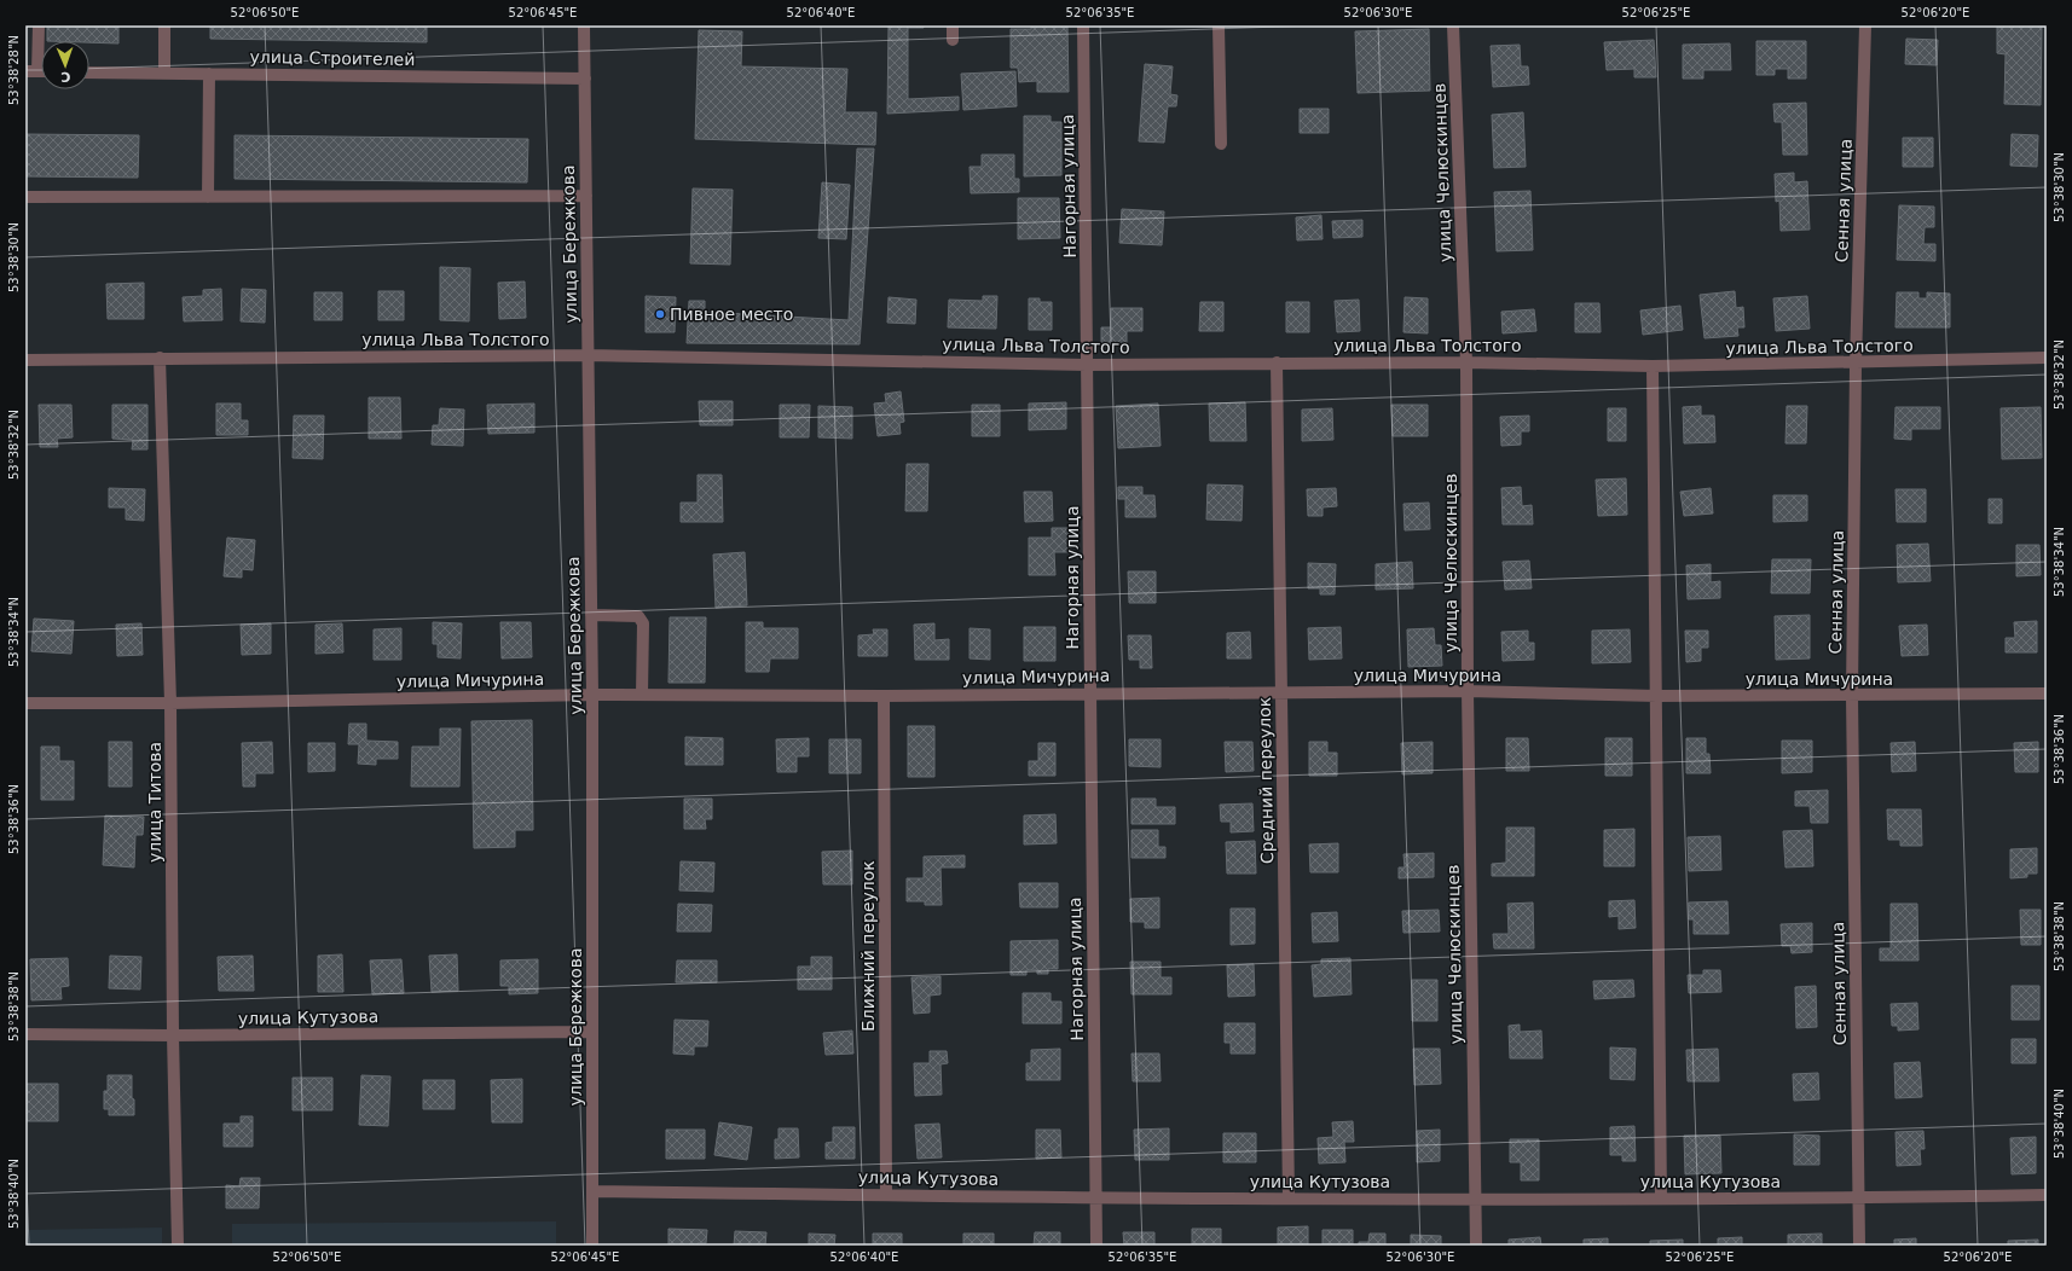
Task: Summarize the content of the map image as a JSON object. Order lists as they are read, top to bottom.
{
  "streets": {
    "street": [
      "улица Строителей",
      "улица Челюскинцев",
      "Нагорная улица",
      "Сенная улица",
      "улица Бережкова",
      "улица Льва Толстого",
      "улица Мичурина",
      "Средний переулок",
      "улица Титова",
      "Ближний переулок",
      "улица Кутузова"
    ]
  },
  "crossings": [
    ["улица Строителей", "улица Бережкова"],
    ["улица Челюскинцев", "улица Льва Толстого"],
    ["улица Челюскинцев", "улица Мичурина"],
    ["улица Челюскинцев", "улица Кутузова"],
    ["Нагорная улица", "улица Льва Толстого"],
    ["Нагорная улица", "улица Мичурина"],
    ["Нагорная улица", "улица Кутузова"],
    ["Сенная улица", "улица Льва Толстого"],
    ["Сенная улица", "улица Мичурина"],
    ["Сенная улица", "улица Кутузова"],
    ["улица Бережкова", "улица Льва Толстого"],
    ["улица Бережкова", "улица Мичурина"],
    ["улица Бережкова", "улица Кутузова"],
    ["улица Льва Толстого", "Средний переулок"],
    ["улица Льва Толстого", "улица Титова"],
    ["улица Мичурина", "Средний переулок"],
    ["улица Мичурина", "улица Титова"],
    ["улица Мичурина", "Ближний переулок"],
    ["Средний переулок", "улица Кутузова"],
    ["улица Титова", "улица Кутузова"],
    ["Ближний переулок", "улица Кутузова"]
  ],
  "places": ["Пивное место"],
  "north": "bottom",
  "coordinates": [
    "52°06'50\"E",
    "52°06'45\"E",
    "52°06'40\"E",
    "52°06'35\"E",
    "52°06'30\"E",
    "52°06'25\"E",
    "52°06'20\"E",
    "53°38'28\"N",
    "53°38'30\"N",
    "53°38'32\"N",
    "53°38'34\"N",
    "53°38'36\"N",
    "53°38'38\"N",
    "53°38'40\"N"
  ]
}
